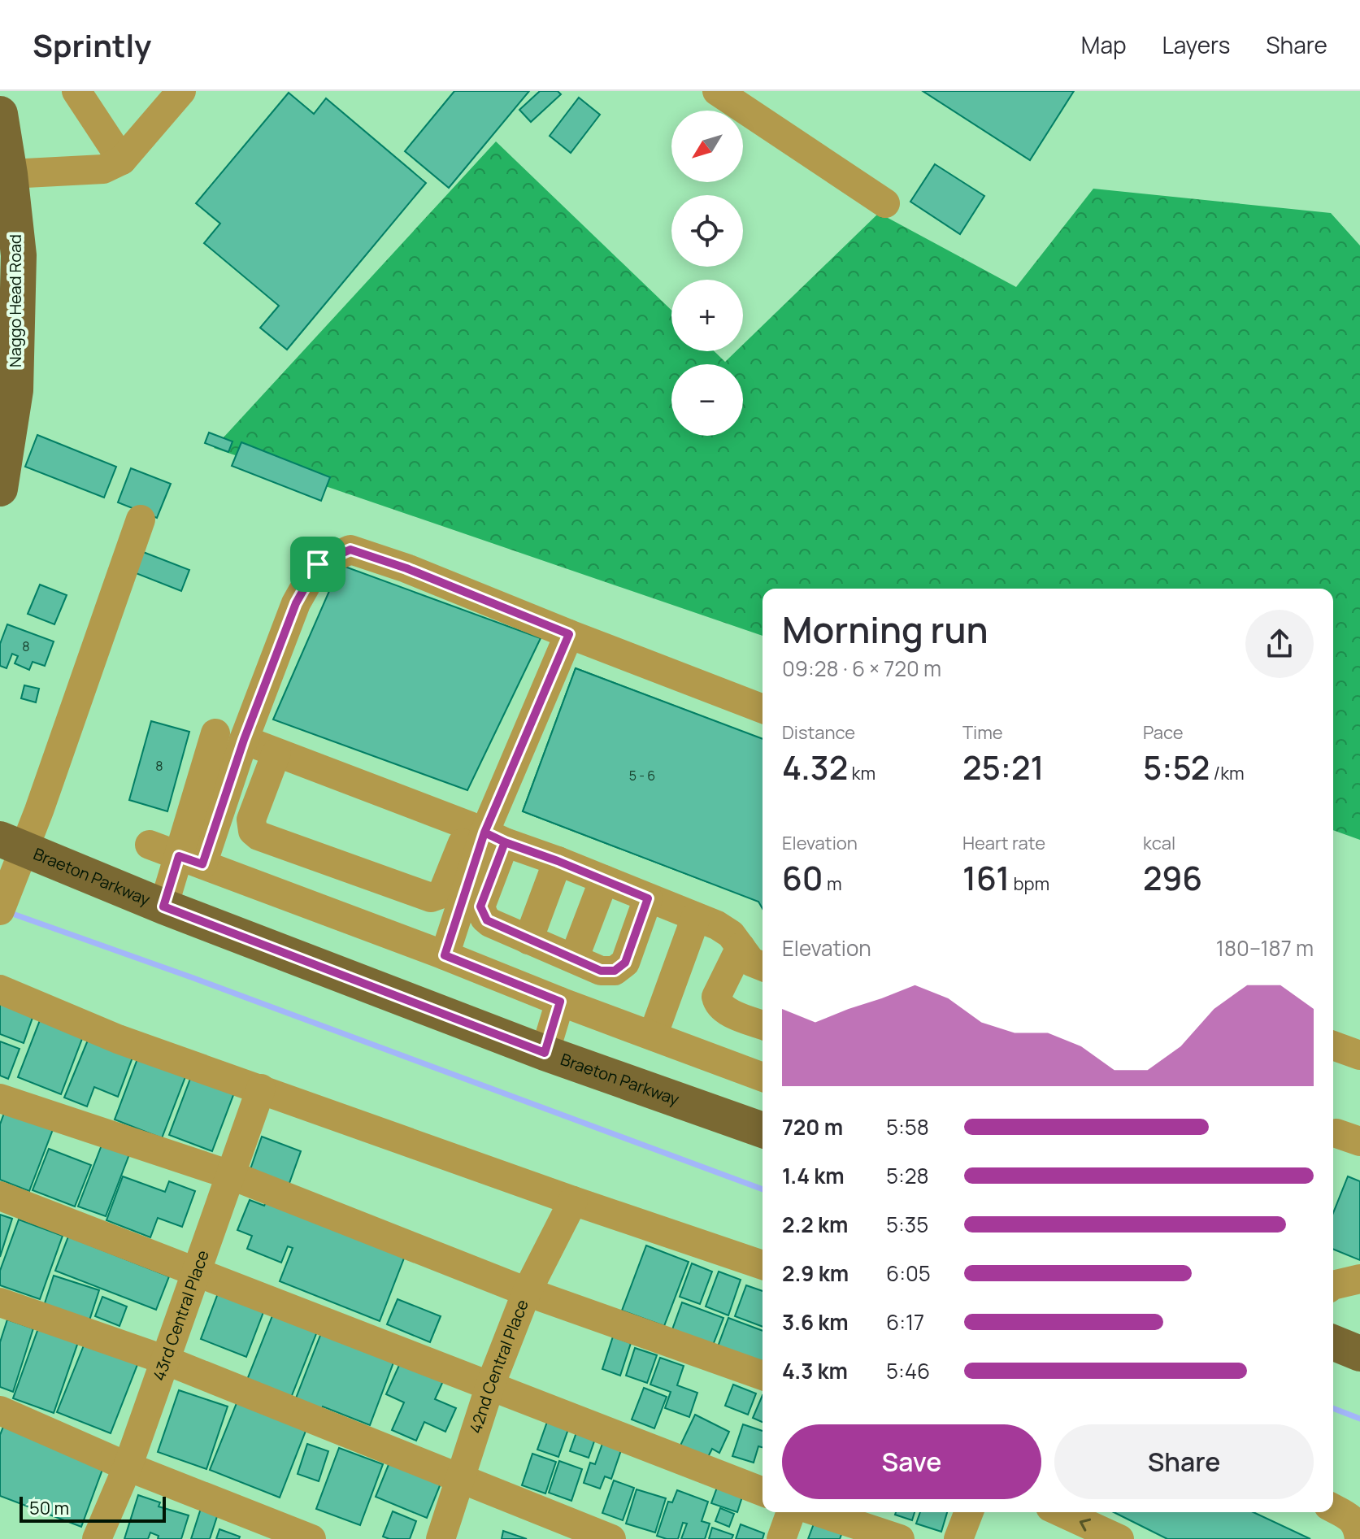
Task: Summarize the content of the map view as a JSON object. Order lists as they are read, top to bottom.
{
  "streets": {
    "main road": ["Naggo Head Road", "Braeton Parkway"],
    "street": ["43rd Central Place", "42nd Central Place"]
  },
  "house_numbers": ["8", "8", "5 - 6"],
  "scale_bar": "50 m",
  "north": "bottom left",
  "page": {
    "header": "Sprintly",
    "nav": ["Map", "Layers", "Share"],
    "map_buttons": ["+", "−"],
    "heading": ["Morning run", "09:28 · 6 × 720 m"],
    "stats": [
      ["Distance", "4.32 km"],
      ["Time", "25:21"],
      ["Pace", "5:52 /km"],
      ["Elevation", "60 m"],
      ["Heart rate", "161 bpm"],
      ["kcal", "296"]
    ],
    "chart": ["Elevation", "180–187 m"],
    "list": [
      {
        "name": "720 m",
        "note": "5:58"
      },
      {
        "name": "1.4 km",
        "note": "5:28"
      },
      {
        "name": "2.2 km",
        "note": "5:35"
      },
      {
        "name": "2.9 km",
        "note": "6:05"
      },
      {
        "name": "3.6 km",
        "note": "6:17"
      },
      {
        "name": "4.3 km",
        "note": "5:46"
      }
    ],
    "buttons": ["Save", "Share"],
    "scale": "50 m"
  }
}
